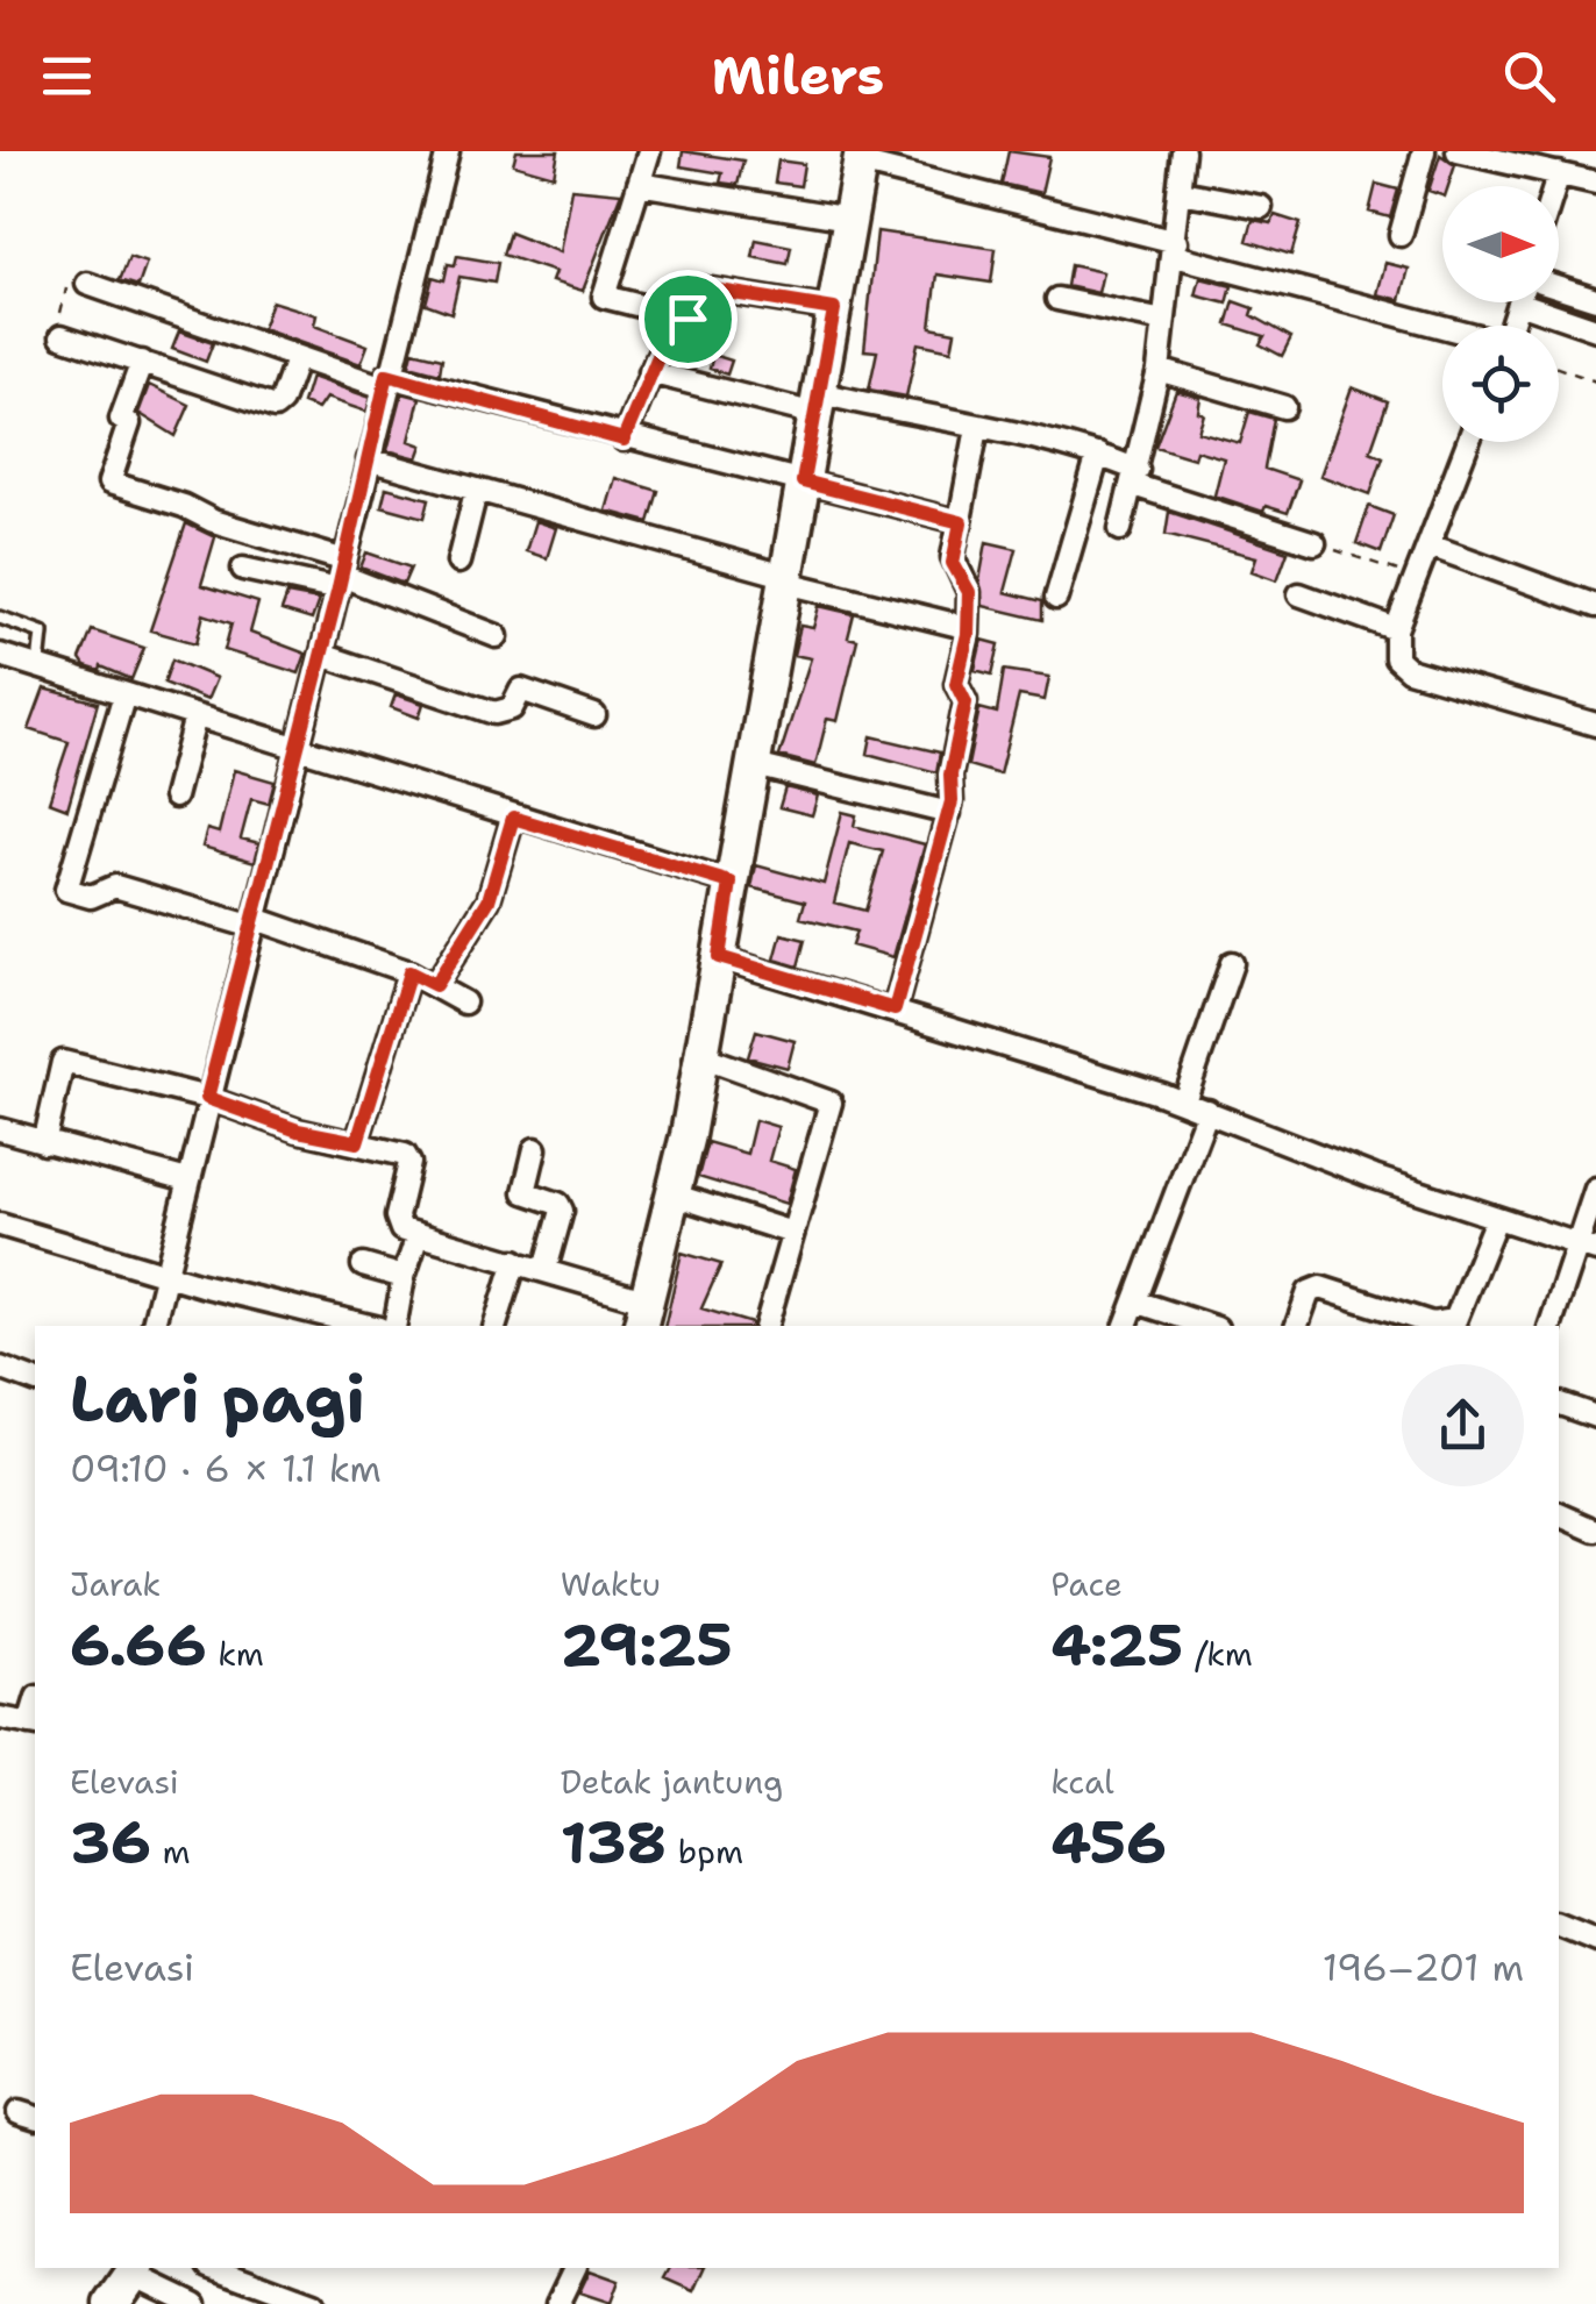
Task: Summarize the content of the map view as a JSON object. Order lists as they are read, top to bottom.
{
  "north": "right",
  "page": {
    "header": "Milers",
    "heading": ["Lari pagi", "09:10 · 6 × 1.1 km"],
    "stats": [
      ["Jarak", "6.66 km"],
      ["Waktu", "29:25"],
      ["Pace", "4:25 /km"],
      ["Elevasi", "36 m"],
      ["Detak jantung", "138 bpm"],
      ["kcal", "456"]
    ],
    "chart": ["Elevasi", "196–201 m"]
  }
}
